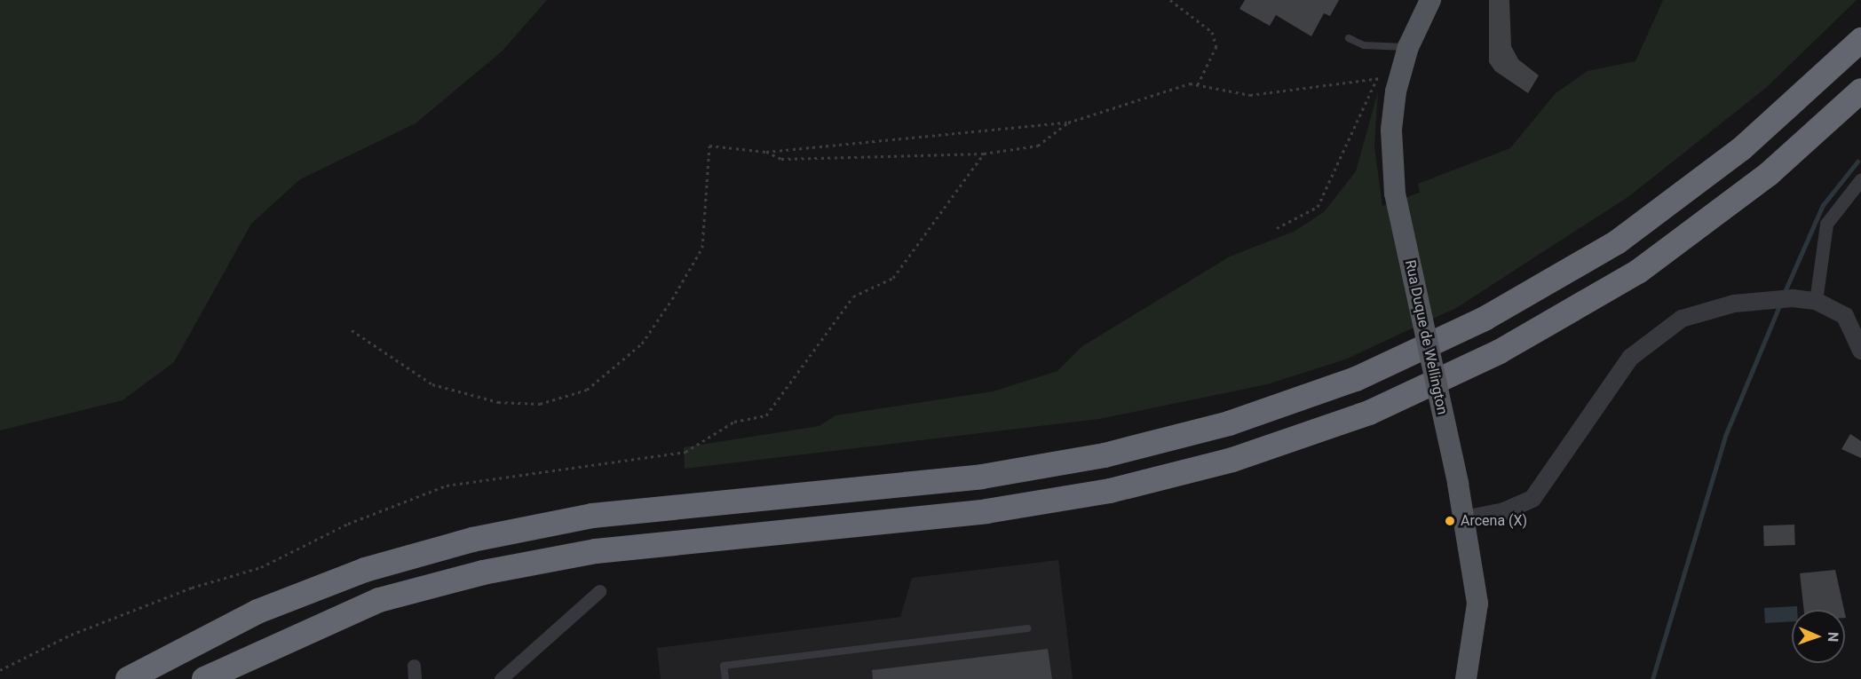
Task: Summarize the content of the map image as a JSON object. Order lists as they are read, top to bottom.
{
  "streets": {
    "main road": ["Rua Duque de Wellington"]
  },
  "places": ["Arcena (X)"],
  "north": "right"
}
